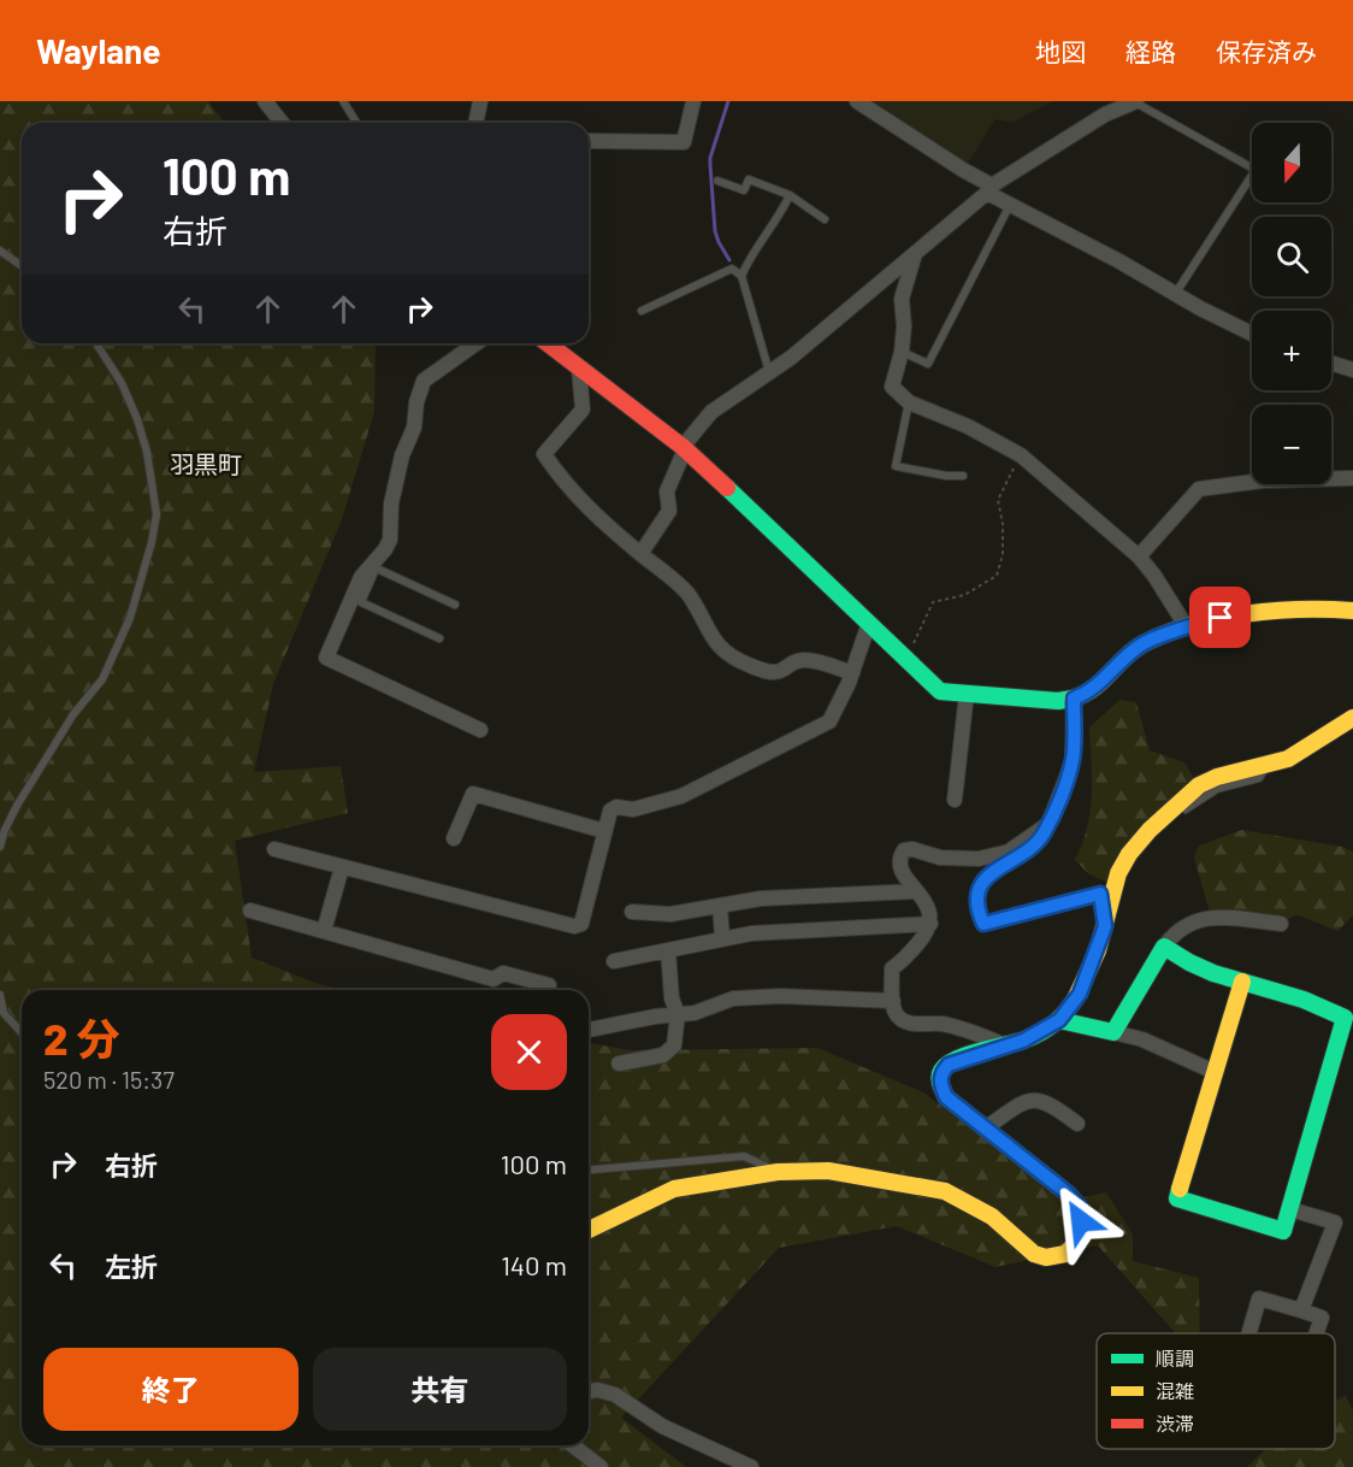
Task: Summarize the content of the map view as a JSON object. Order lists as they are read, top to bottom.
{
  "districts": ["羽黒町"],
  "legend": ["順調", "混雑", "渋滞"],
  "north": "bottom",
  "page": {
    "header": "Waylane",
    "nav": ["地図", "経路", "保存済み"],
    "map_buttons": ["+", "−"],
    "turn": ["100 m", "右折"],
    "heading": ["2 分", "520 m · 15:37"],
    "list": [
      {
        "name": "右折",
        "value": "100 m"
      },
      {
        "name": "左折",
        "value": "140 m"
      }
    ],
    "buttons": ["終了", "共有"]
  }
}
